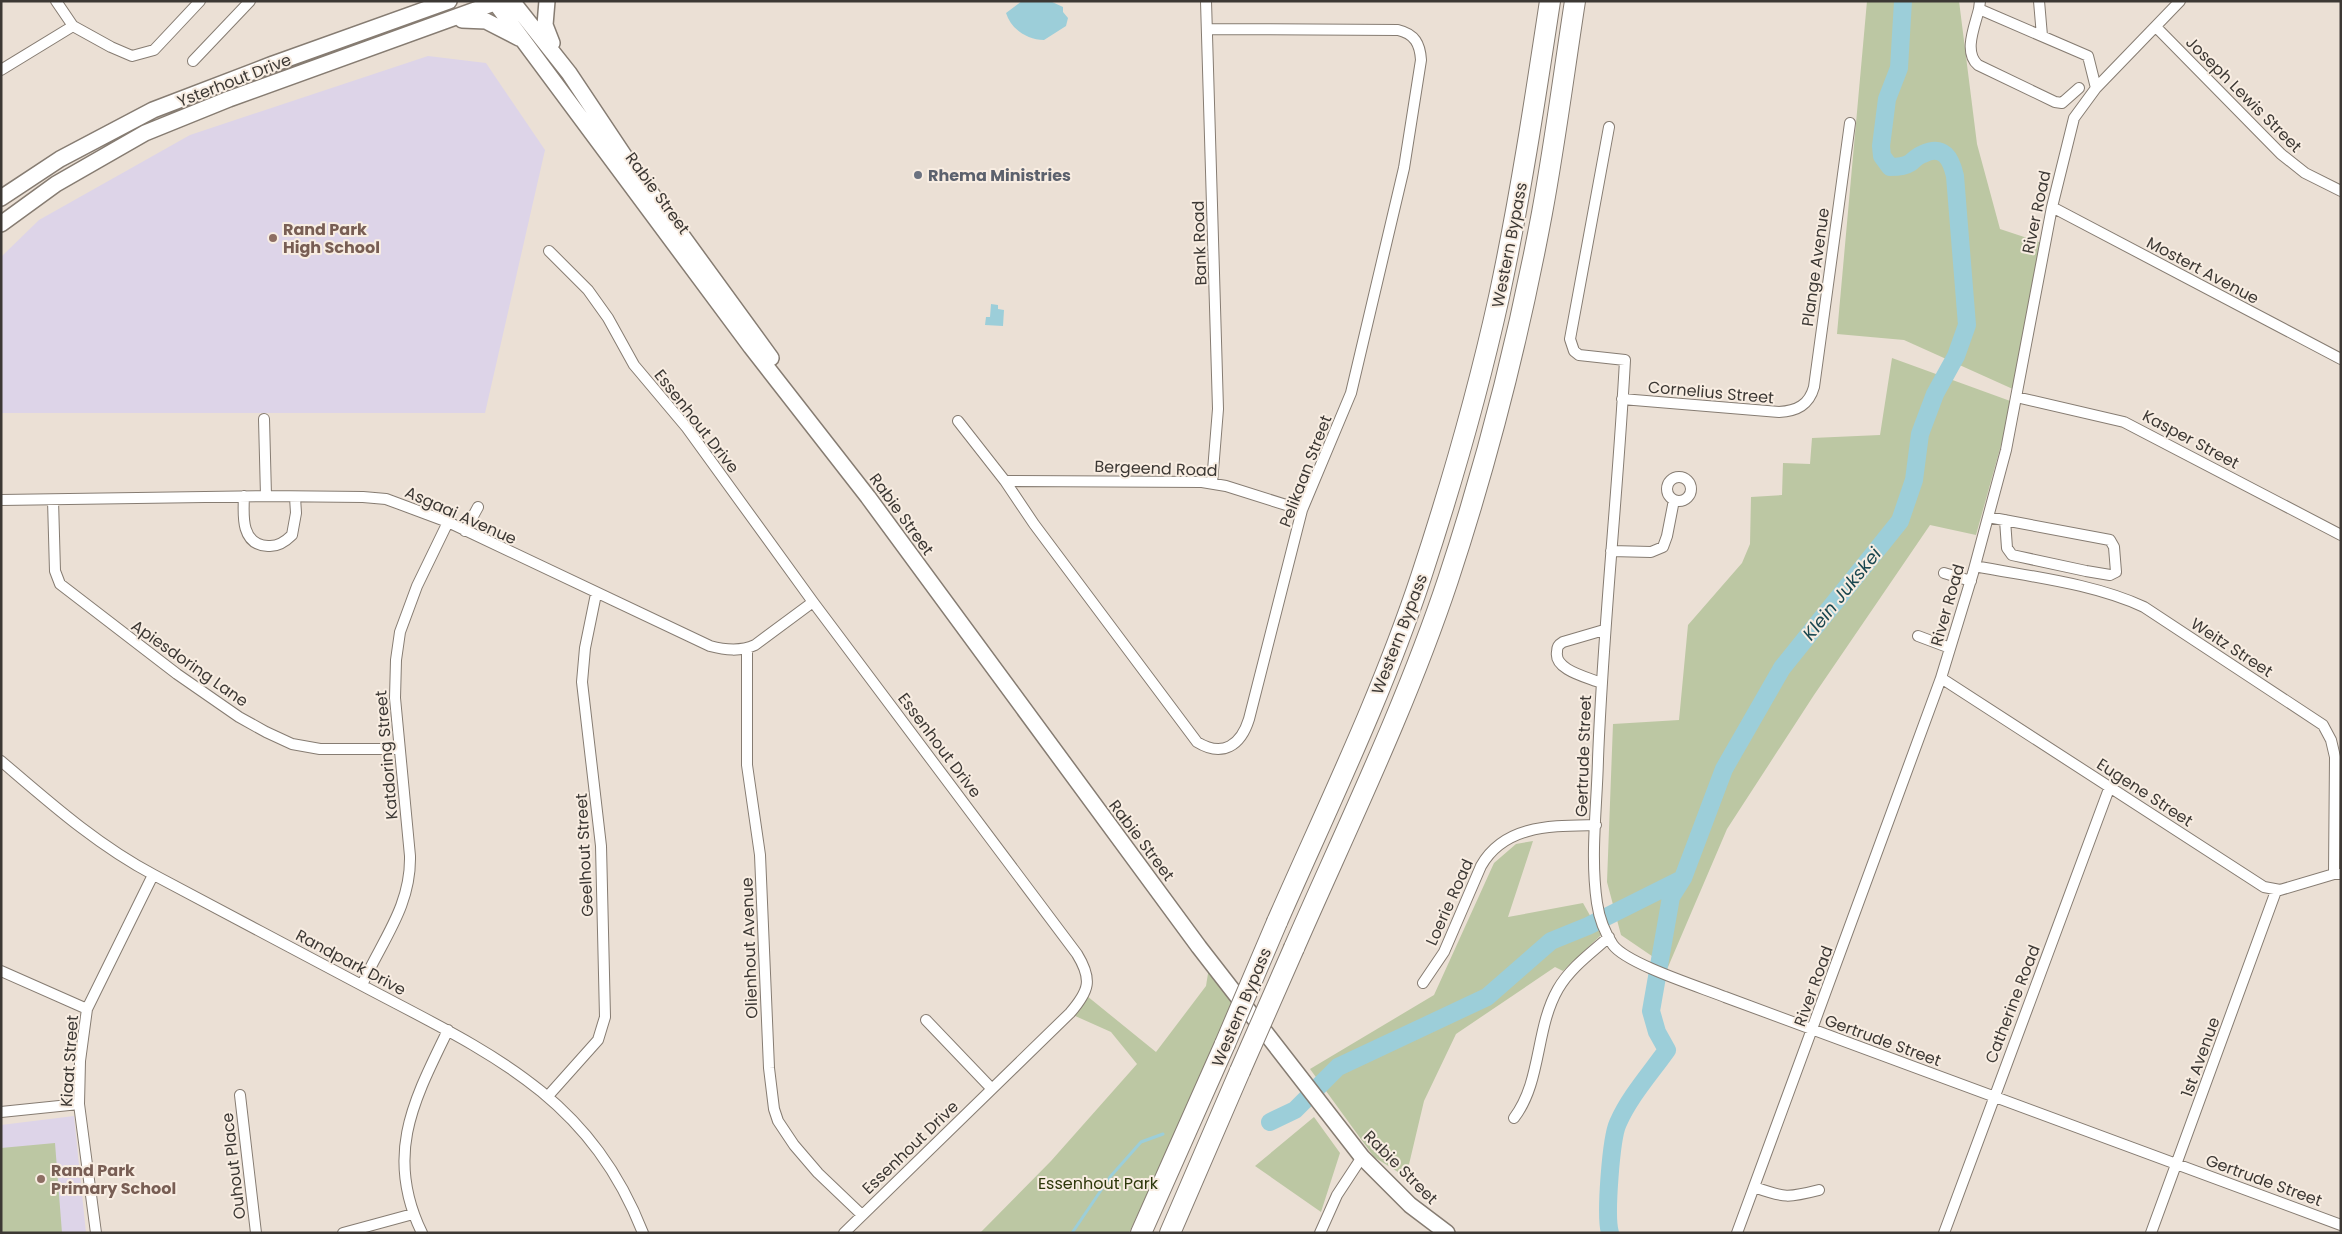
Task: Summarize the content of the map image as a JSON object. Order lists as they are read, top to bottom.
{
  "streets": {
    "highway": ["Western Bypass"],
    "street": [
      "Ysterhout Drive",
      "Joseph Lewis Street",
      "Rabie Street",
      "River Road",
      "Bank Road",
      "Plange Avenue",
      "Mostert Avenue",
      "Cornelius Street",
      "Essenhout Drive",
      "Kasper Street",
      "Bergeend Road",
      "Pelikaan Street",
      "Asgaai Avenue",
      "Weitz Street",
      "Apiesdoring Lane",
      "Katdoring Street",
      "Gertrude Street",
      "Eugene Street",
      "Geelhout Street",
      "Loerie Road",
      "Olienhout Avenue",
      "Randpark Drive",
      "Catherine Road",
      "1st Avenue",
      "Kiaat Street",
      "Ouhout Place"
    ]
  },
  "crossings": [
    ["Ysterhout Drive", "Rabie Street"],
    ["Joseph Lewis Street", "River Road"],
    ["River Road", "Mostert Avenue"],
    ["River Road", "Kasper Street"],
    ["River Road", "Weitz Street"],
    ["River Road", "Gertrude Street"],
    ["River Road", "Eugene Street"],
    ["Bank Road", "Bergeend Road"],
    ["Bank Road", "Pelikaan Street"],
    ["Plange Avenue", "Cornelius Street"],
    ["Cornelius Street", "Gertrude Street"],
    ["Essenhout Drive", "Asgaai Avenue"],
    ["Essenhout Drive", "Olienhout Avenue"],
    ["Bergeend Road", "Pelikaan Street"],
    ["Asgaai Avenue", "Apiesdoring Lane"],
    ["Asgaai Avenue", "Katdoring Street"],
    ["Asgaai Avenue", "Geelhout Street"],
    ["Asgaai Avenue", "Olienhout Avenue"],
    ["Apiesdoring Lane", "Katdoring Street"],
    ["Katdoring Street", "Randpark Drive"],
    ["Gertrude Street", "Loerie Road"],
    ["Gertrude Street", "Catherine Road"],
    ["Gertrude Street", "1st Avenue"],
    ["Eugene Street", "Catherine Road"],
    ["Eugene Street", "1st Avenue"],
    ["Geelhout Street", "Randpark Drive"],
    ["Randpark Drive", "Kiaat Street"]
  ],
  "water": ["Klein Jukskei"],
  "parks": ["Essenhout Park"],
  "places": ["Rhema Ministries", "Rand Park High School", "Rand Park Primary School"]
}
